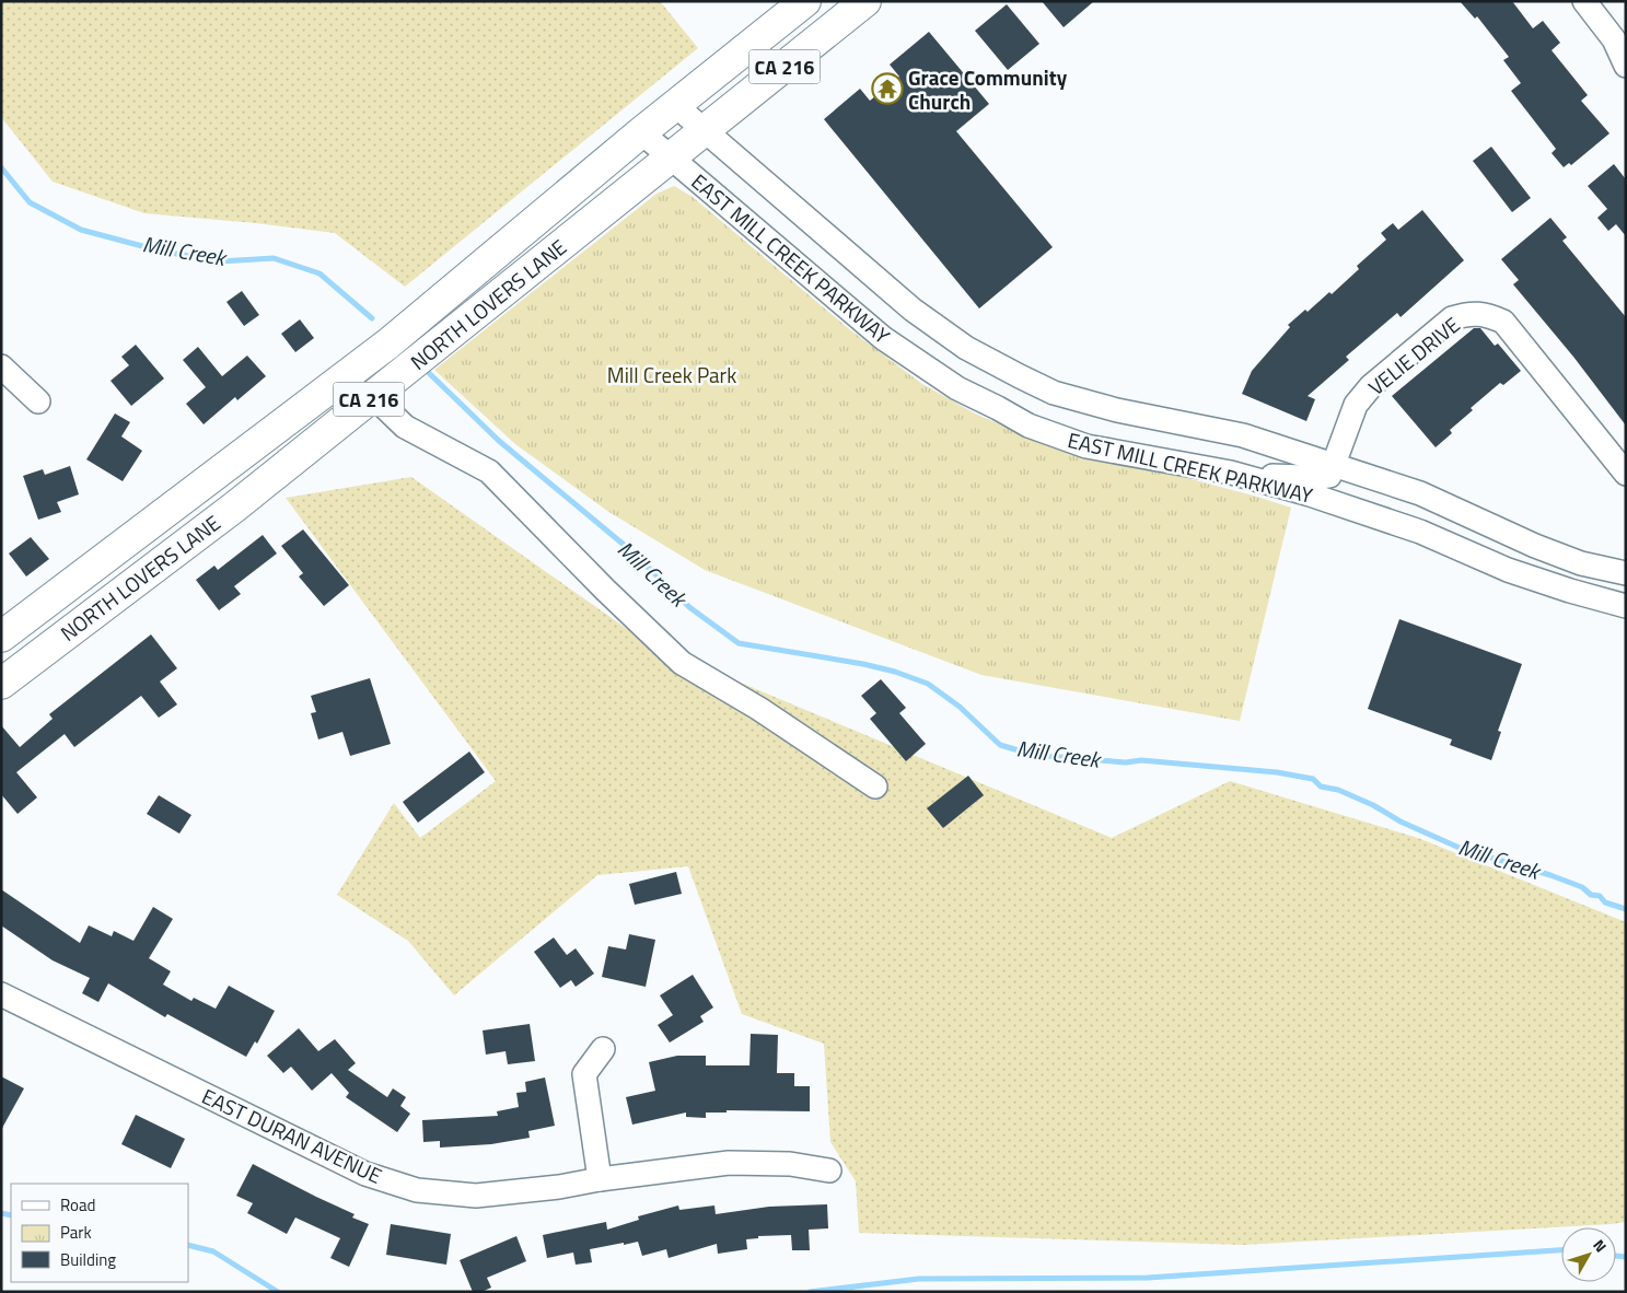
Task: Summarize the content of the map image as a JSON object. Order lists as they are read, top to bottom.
{
  "streets": {
    "main road": ["CA 216", "NORTH LOVERS LANE"],
    "street": ["EAST MILL CREEK PARKWAY", "VELIE DRIVE", "EAST DURAN AVENUE"]
  },
  "crossings": [
    ["EAST MILL CREEK PARKWAY", "NORTH LOVERS LANE"],
    ["EAST MILL CREEK PARKWAY", "VELIE DRIVE"]
  ],
  "water": ["Mill Creek"],
  "parks": ["Mill Creek Park"],
  "places": {
    "temple": ["Grace Community Church"]
  },
  "legend": ["Road", "Park", "Building"],
  "north": "top right"
}
